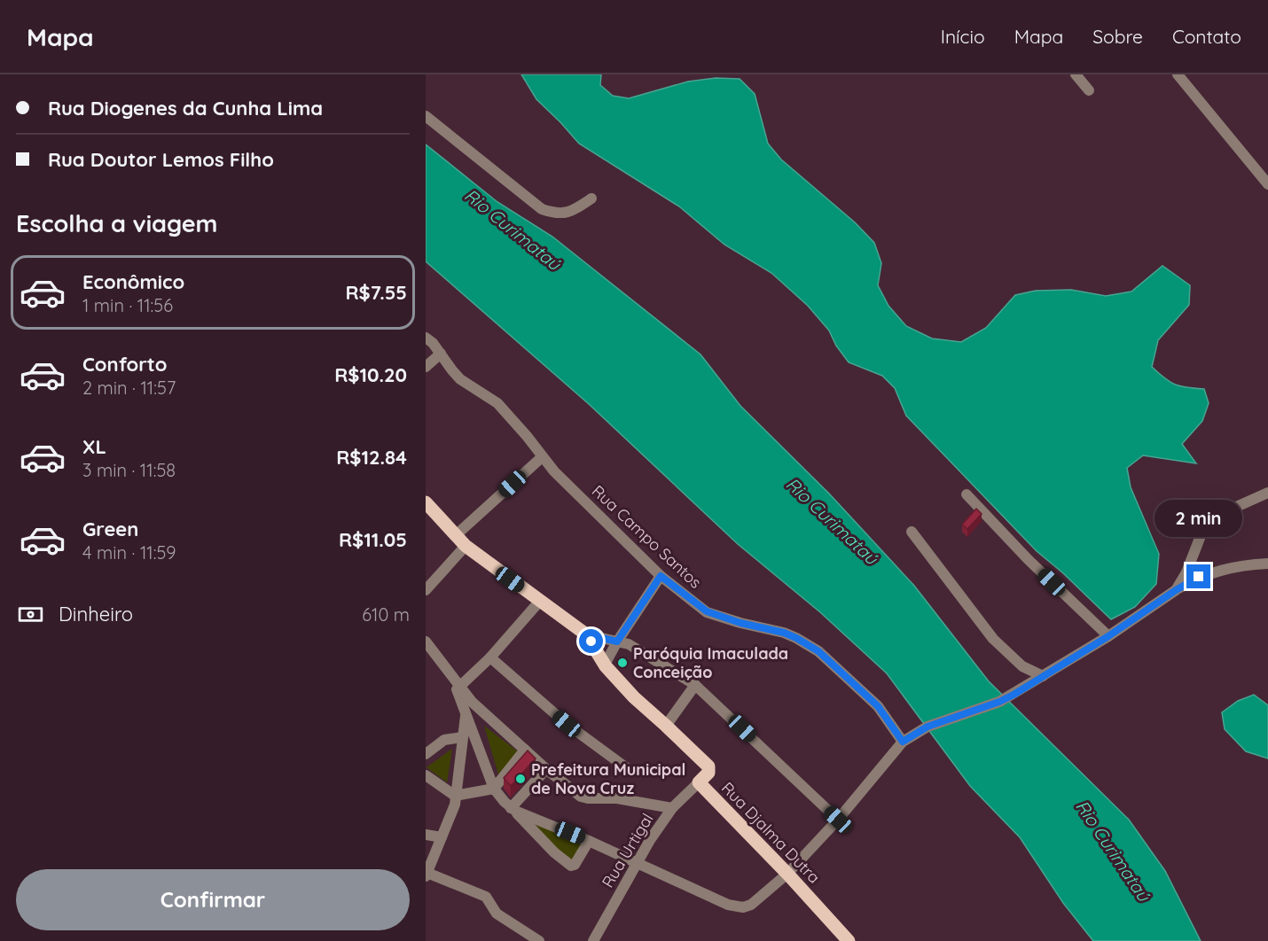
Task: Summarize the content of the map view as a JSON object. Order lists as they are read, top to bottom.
{
  "streets": {
    "main road": ["Rua Djalma Dutra"],
    "street": ["Rua Campo Santos", "Rua Urtigal"]
  },
  "crossings": [
    ["Rua Djalma Dutra", "Rua Urtigal"]
  ],
  "water": ["Rio Curimataú"],
  "places": ["Paróquia Imaculada Conceição", "Prefeitura Municipal de Nova Cruz"],
  "page": {
    "header": "Mapa",
    "nav": [
      "Início",
      "Mapa",
      "Sobre",
      "Contato"
    ],
    "banner": ["Rua Diogenes da Cunha Lima", "Rua Doutor Lemos Filho"],
    "heading": "Escolha a viagem",
    "list": [
      {
        "name": "Econômico",
        "note": "1 min · 11:56",
        "value": "R$7.55"
      },
      {
        "name": "Conforto",
        "note": "2 min · 11:57",
        "value": "R$10.20"
      },
      {
        "name": "XL",
        "note": "3 min · 11:58",
        "value": "R$12.84"
      },
      {
        "name": "Green",
        "note": "4 min · 11:59",
        "value": "R$11.05"
      }
    ],
    "bubble": "2 min",
    "pay": ["Dinheiro", "610 m"],
    "buttons": "Confirmar"
  }
}
